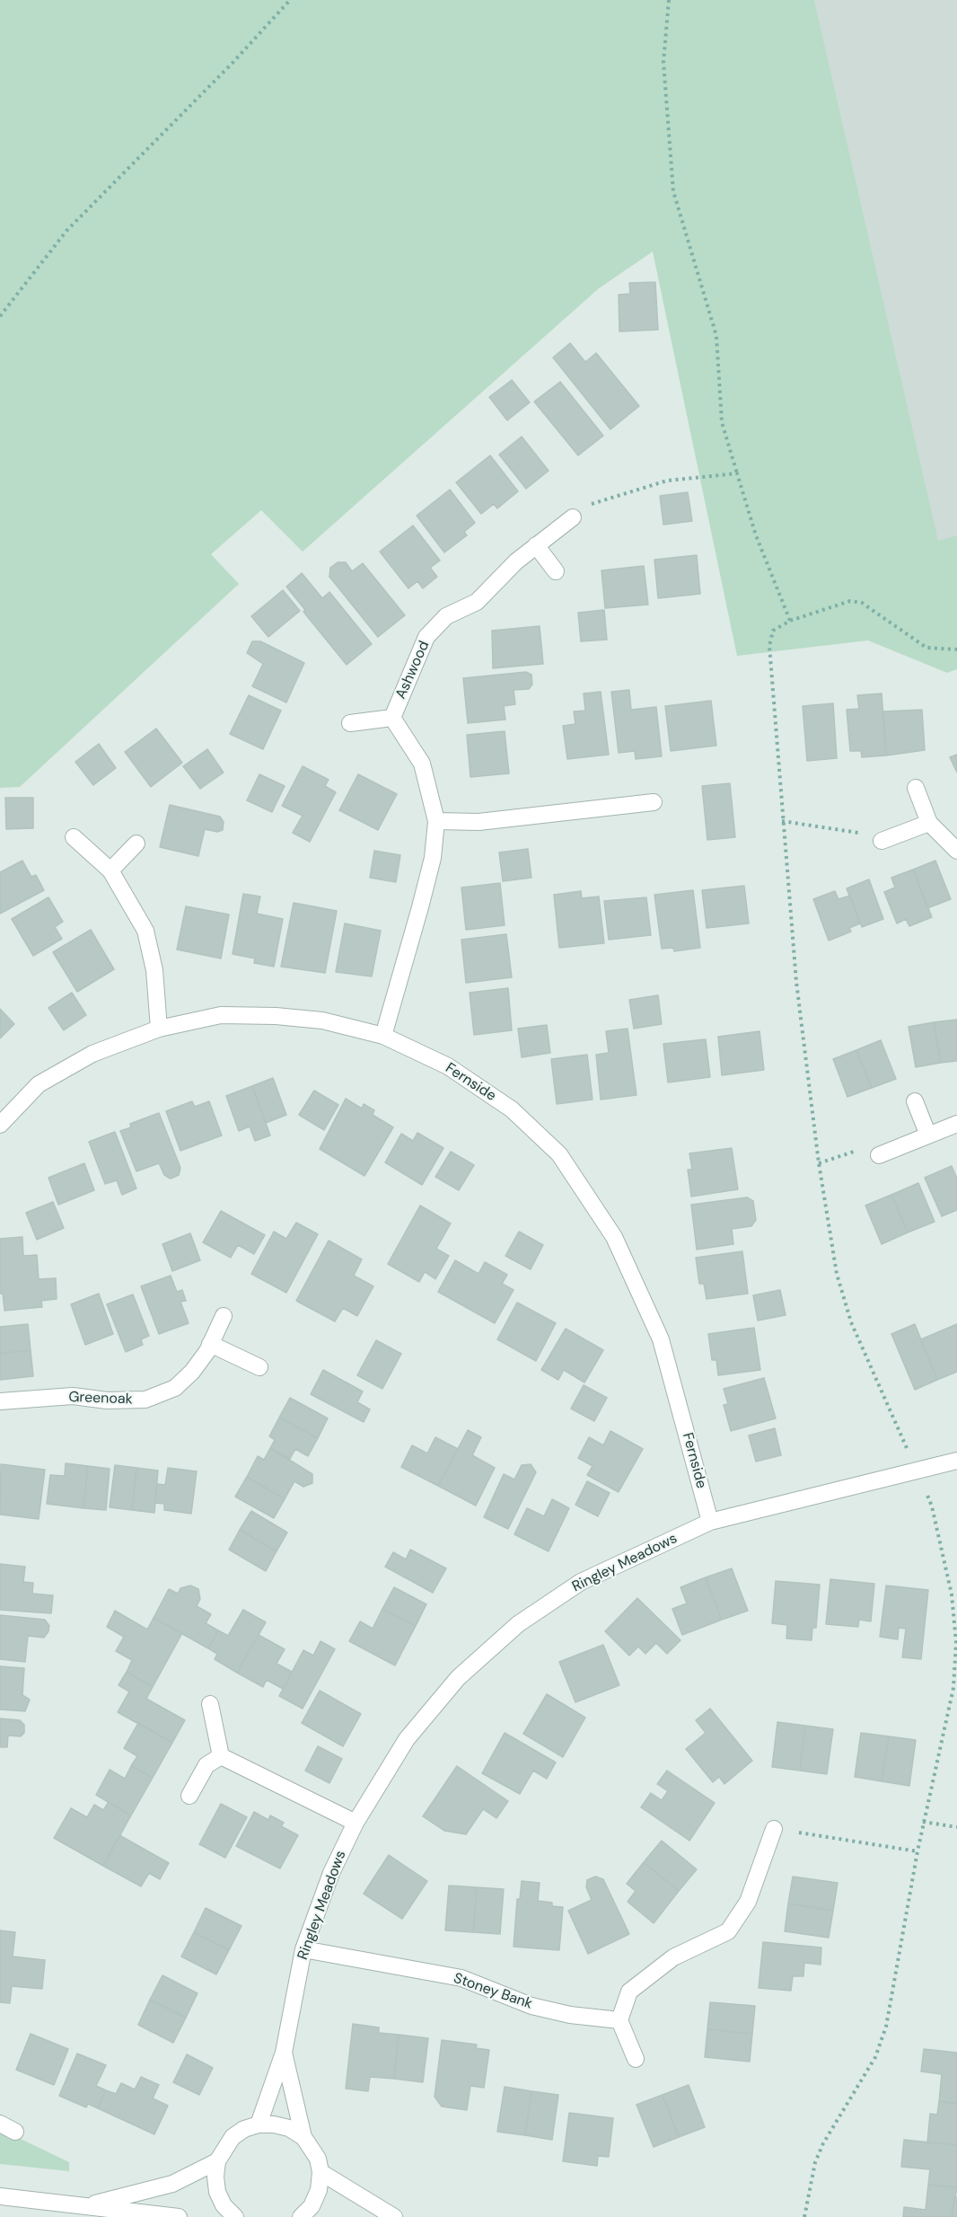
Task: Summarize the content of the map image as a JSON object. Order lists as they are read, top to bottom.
{
  "streets": {
    "street": [
      "Ashwood",
      "Fernside",
      "Greenoak",
      "Ringley Meadows",
      "Stoney Bank"
    ]
  },
  "crossings": [
    ["Ashwood", "Fernside"],
    ["Fernside", "Ringley Meadows"],
    ["Ringley Meadows", "Stoney Bank"]
  ]
}
